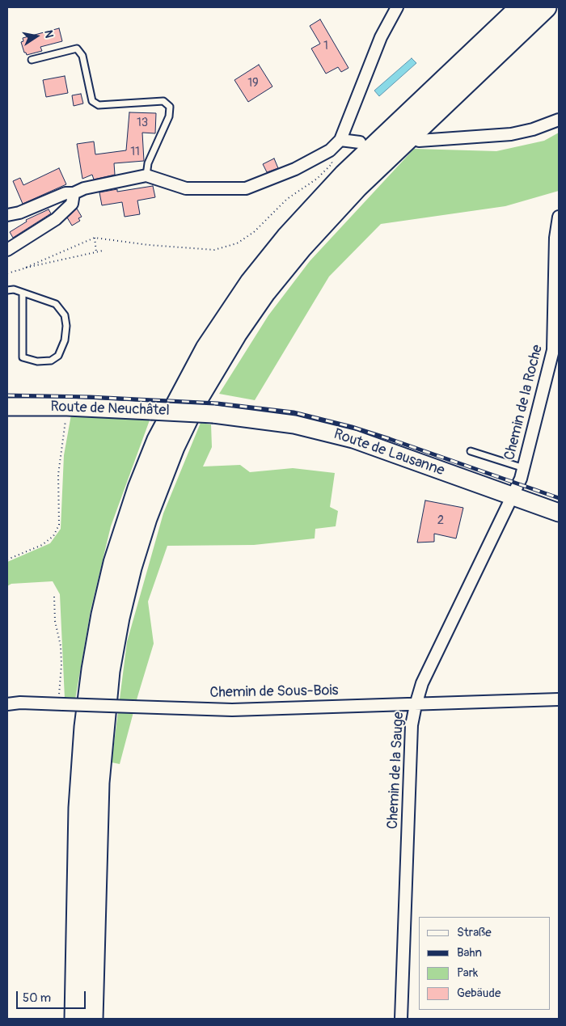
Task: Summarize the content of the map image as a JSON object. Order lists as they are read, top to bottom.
{
  "streets": {
    "main road": ["Route de Neuchâtel", "Route de Lausanne"],
    "street": ["Chemin de la Roche", "Chemin de Sous-Bois", "Chemin de la Sauge"]
  },
  "crossings": [
    ["Chemin de la Roche", "Route de Lausanne"],
    ["Chemin de la Roche", "Chemin de la Sauge"],
    ["Route de Neuchâtel", "Route de Lausanne"],
    ["Route de Lausanne", "Chemin de la Sauge"],
    ["Chemin de Sous-Bois", "Chemin de la Sauge"]
  ],
  "house_numbers": [
    "1",
    "19",
    "13",
    "11",
    "2"
  ],
  "legend": [
    "Straße",
    "Bahn",
    "Park",
    "Gebäude"
  ],
  "scale_bar": "50 m",
  "north": "right"
}
